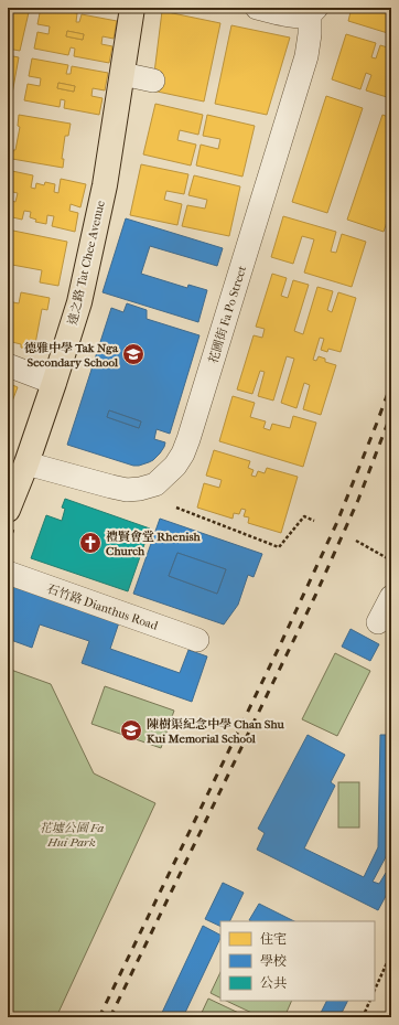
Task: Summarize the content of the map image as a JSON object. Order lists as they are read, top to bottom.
{
  "streets": {
    "main road": ["達之路 Tat Chee Avenue"],
    "street": ["花圃街 Fa Po Street", "石竹路 Dianthus Road"]
  },
  "crossings": [
    ["達之路 Tat Chee Avenue", "花圃街 Fa Po Street"]
  ],
  "parks": ["花墟公園 Fa Hui Park"],
  "places": {
    "school or university": ["德雅中學 Tak Nga Secondary School", "陳樹渠紀念中學 Chan Shu Kui Memorial School"],
    "church": ["禮賢會堂 Rhenish Church"]
  },
  "legend": ["住宅", "學校", "公共"]
}
